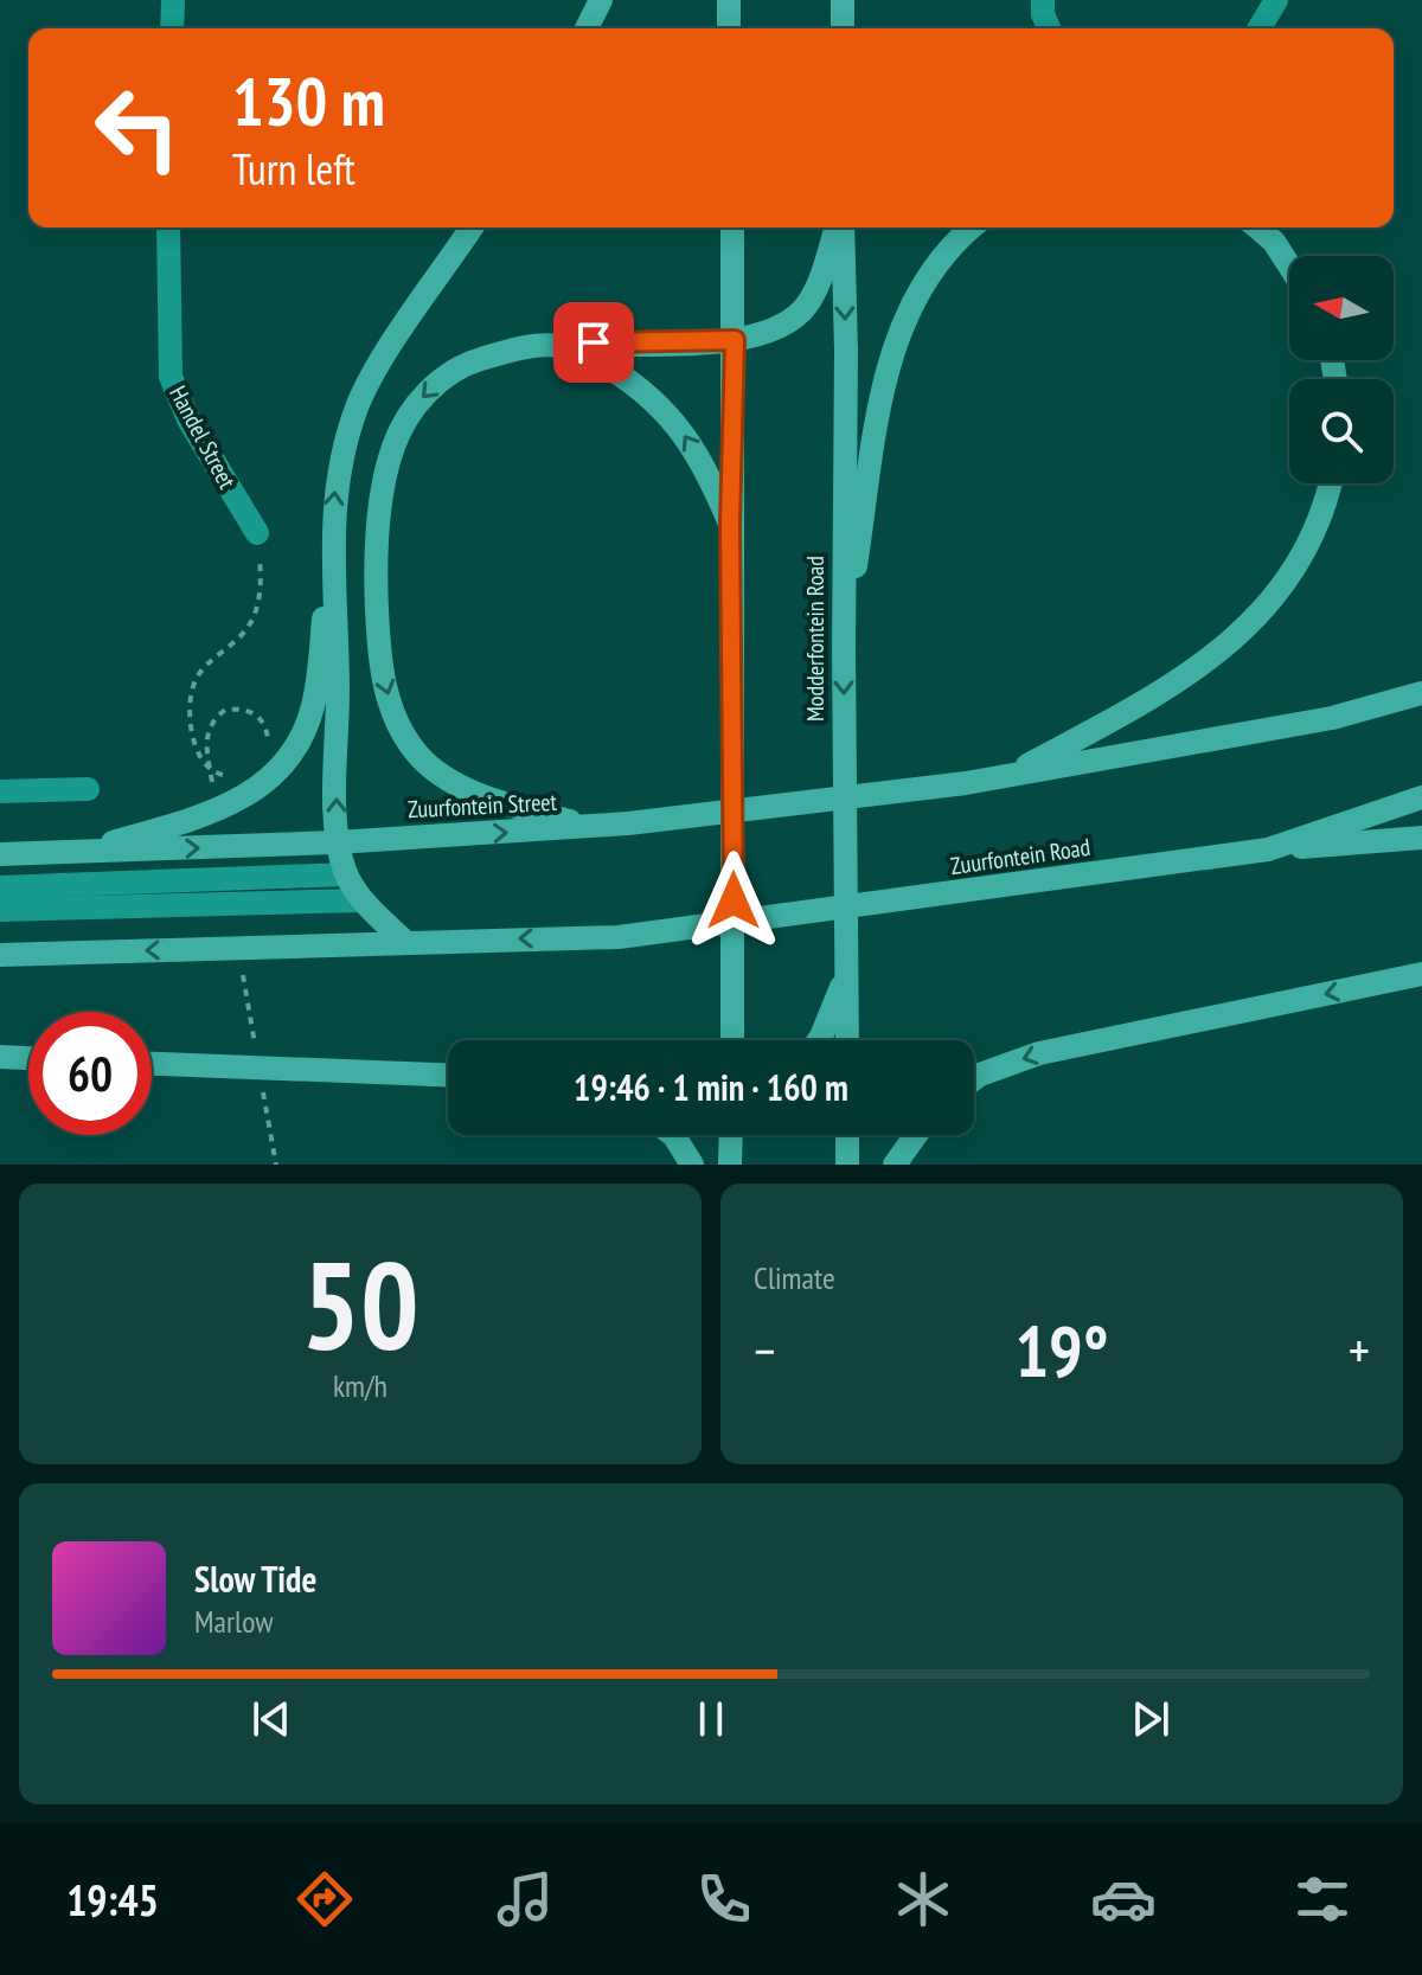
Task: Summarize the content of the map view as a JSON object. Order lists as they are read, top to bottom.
{
  "streets": {
    "main road": ["Modderfontein Road", "Zuurfontein Street", "Zuurfontein Road"],
    "street": ["Handel Street"]
  },
  "north": "left",
  "page": {
    "turn": ["130 m", "Turn left"],
    "limit": "60",
    "trip": "19:46 · 1 min · 160 m",
    "tile": [
      ["50", "km/h"],
      "Climate"
    ],
    "heat": ["−", "19°", "+"],
    "song": ["Slow Tide", "Marlow"],
    "tabs": "19:45"
  }
}
